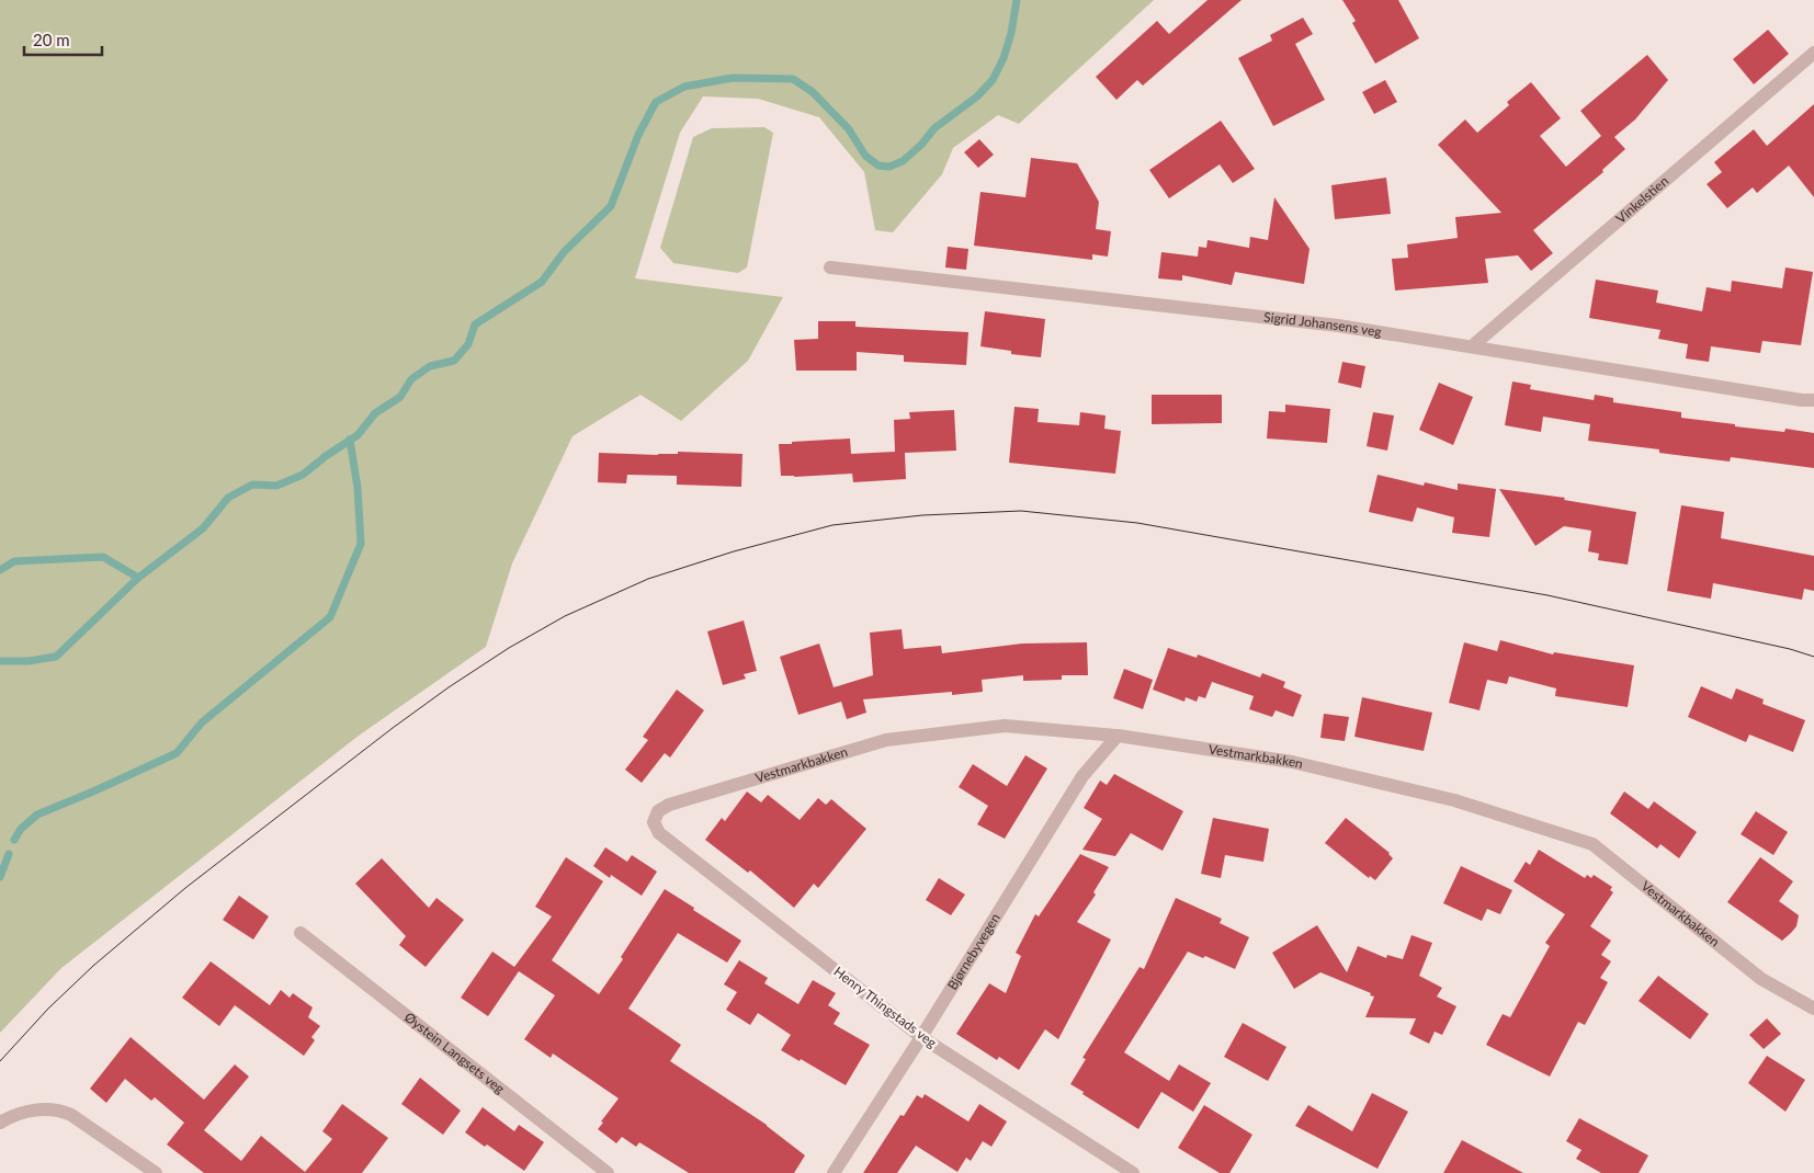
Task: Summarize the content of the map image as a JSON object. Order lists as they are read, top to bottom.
{
  "streets": {
    "street": [
      "Vinkelstien",
      "Sigrid Johansens veg",
      "Vestmarkbakken",
      "Bjørnebyvegen",
      "Henry Thingstads veg",
      "Øystein Langsets veg"
    ]
  },
  "crossings": [
    ["Vinkelstien", "Sigrid Johansens veg"],
    ["Vestmarkbakken", "Bjørnebyvegen"],
    ["Vestmarkbakken", "Henry Thingstads veg"],
    ["Bjørnebyvegen", "Henry Thingstads veg"]
  ],
  "scale_bar": "20 m"
}
